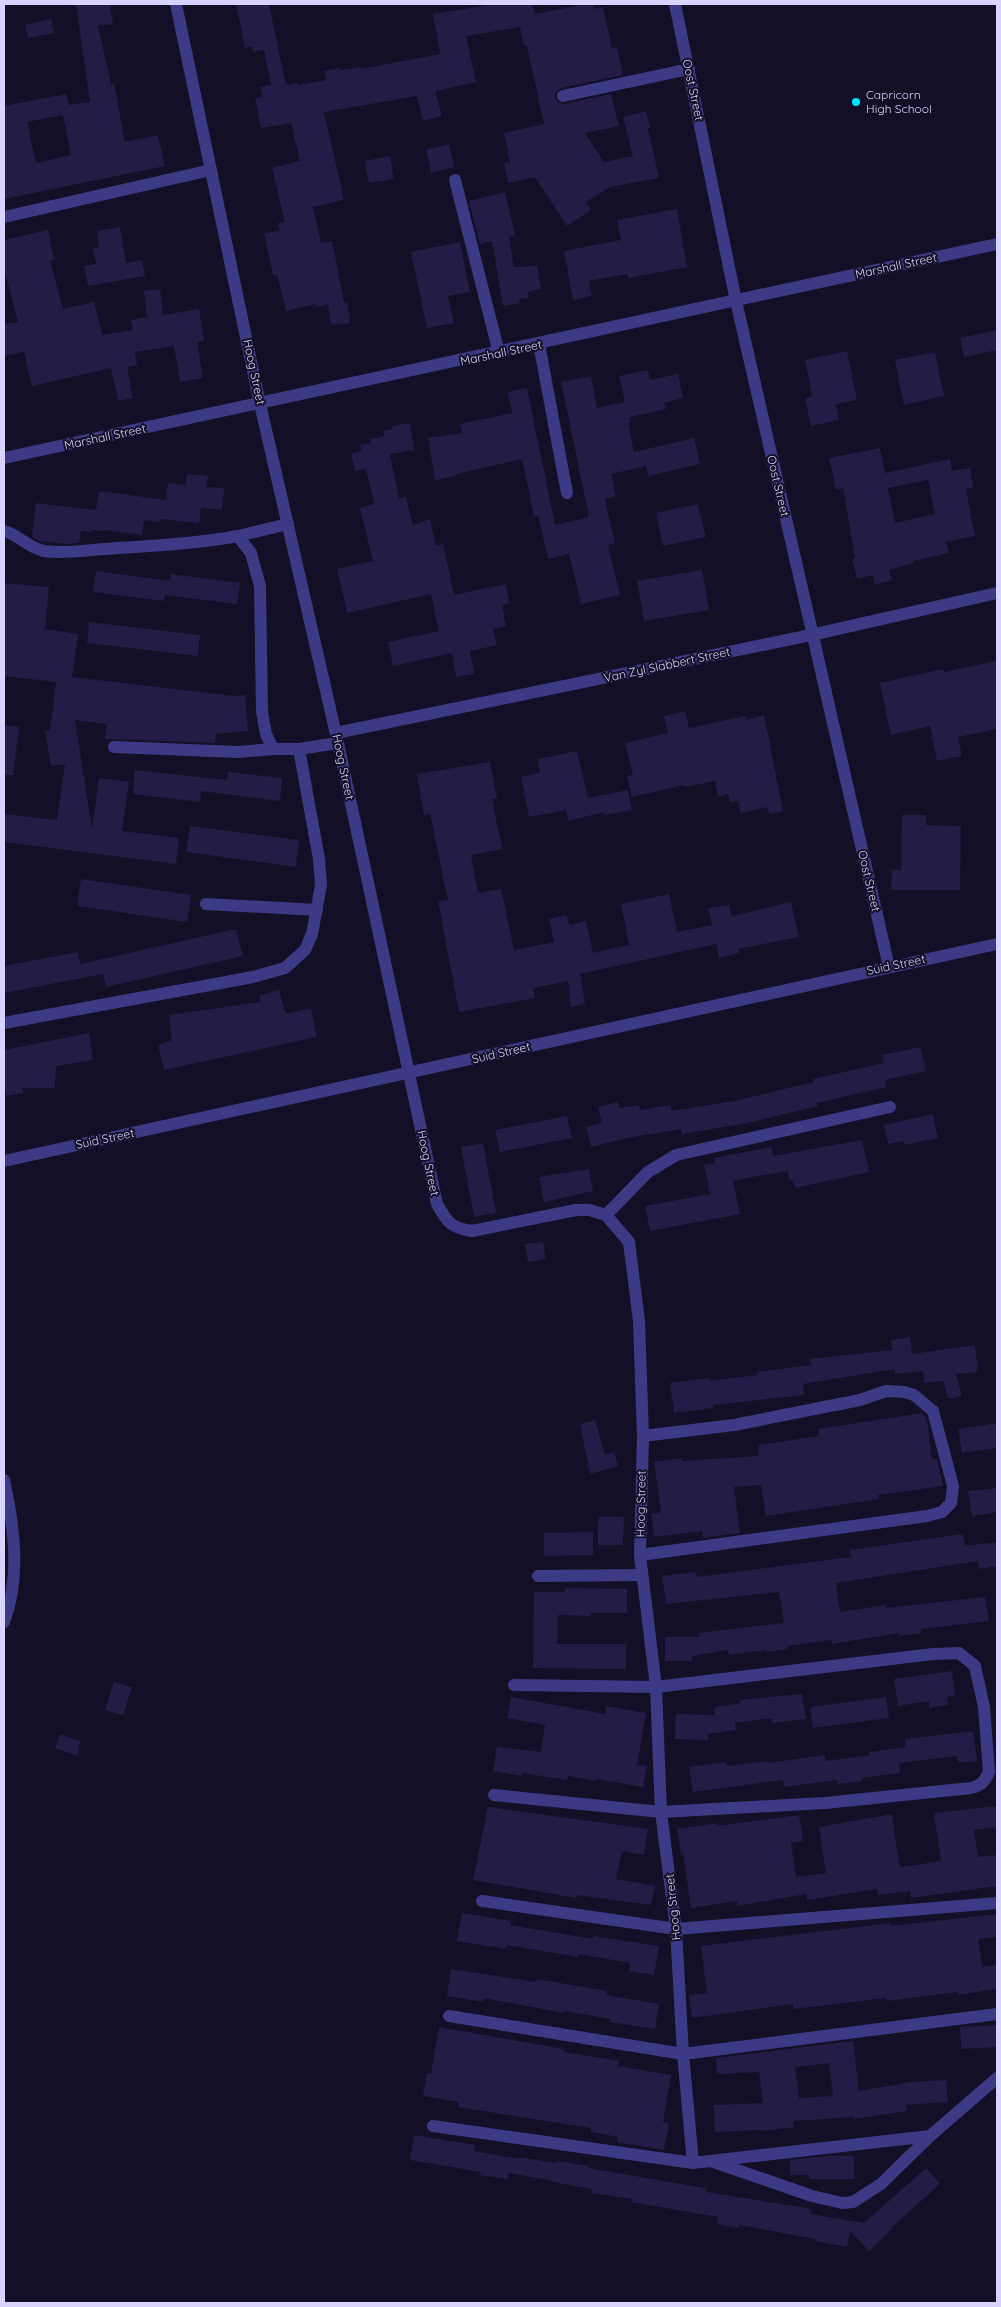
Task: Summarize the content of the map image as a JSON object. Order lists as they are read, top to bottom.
{
  "streets": {
    "street": [
      "Oost Street",
      "Marshall Street",
      "Hoog Street",
      "Van Zyl Slabbert Street",
      "Suid Street"
    ]
  },
  "crossings": [
    ["Oost Street", "Marshall Street"],
    ["Oost Street", "Van Zyl Slabbert Street"],
    ["Oost Street", "Suid Street"],
    ["Marshall Street", "Hoog Street"],
    ["Hoog Street", "Van Zyl Slabbert Street"],
    ["Hoog Street", "Suid Street"]
  ],
  "places": ["Capricorn High School"]
}
